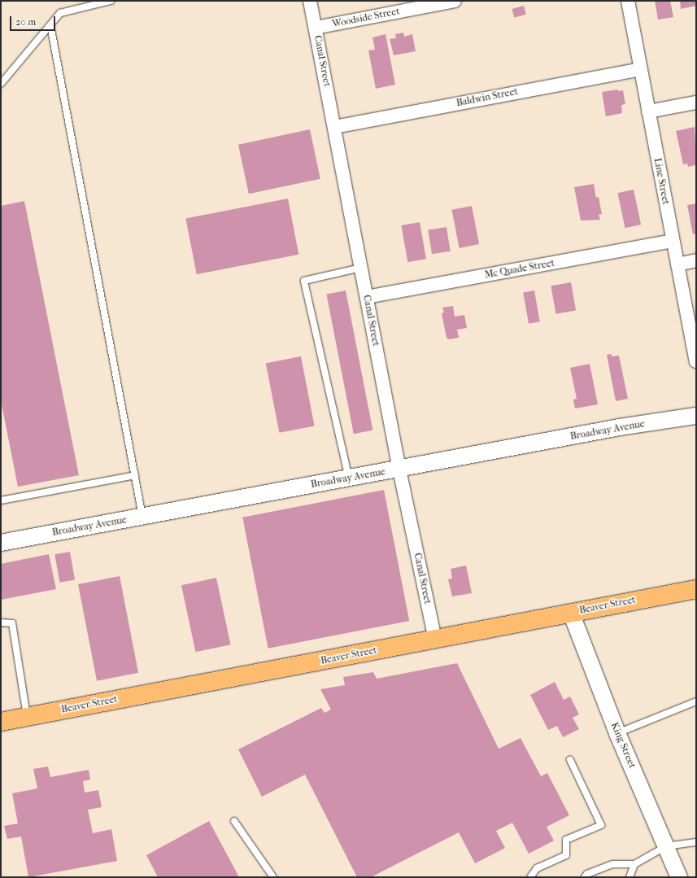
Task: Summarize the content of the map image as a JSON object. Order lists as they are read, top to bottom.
{
  "streets": {
    "main road": ["Beaver Street"],
    "street": [
      "Woodside Street",
      "Canal Street",
      "Baldwin Street",
      "Line Street",
      "Mc Quade Street",
      "Broadway Avenue",
      "King Street"
    ]
  },
  "crossings": [
    ["Woodside Street", "Canal Street"],
    ["Canal Street", "Baldwin Street"],
    ["Canal Street", "Mc Quade Street"],
    ["Canal Street", "Broadway Avenue"],
    ["Canal Street", "Beaver Street"],
    ["Baldwin Street", "Line Street"],
    ["Line Street", "Mc Quade Street"],
    ["Beaver Street", "King Street"]
  ],
  "scale_bar": "20 m"
}
